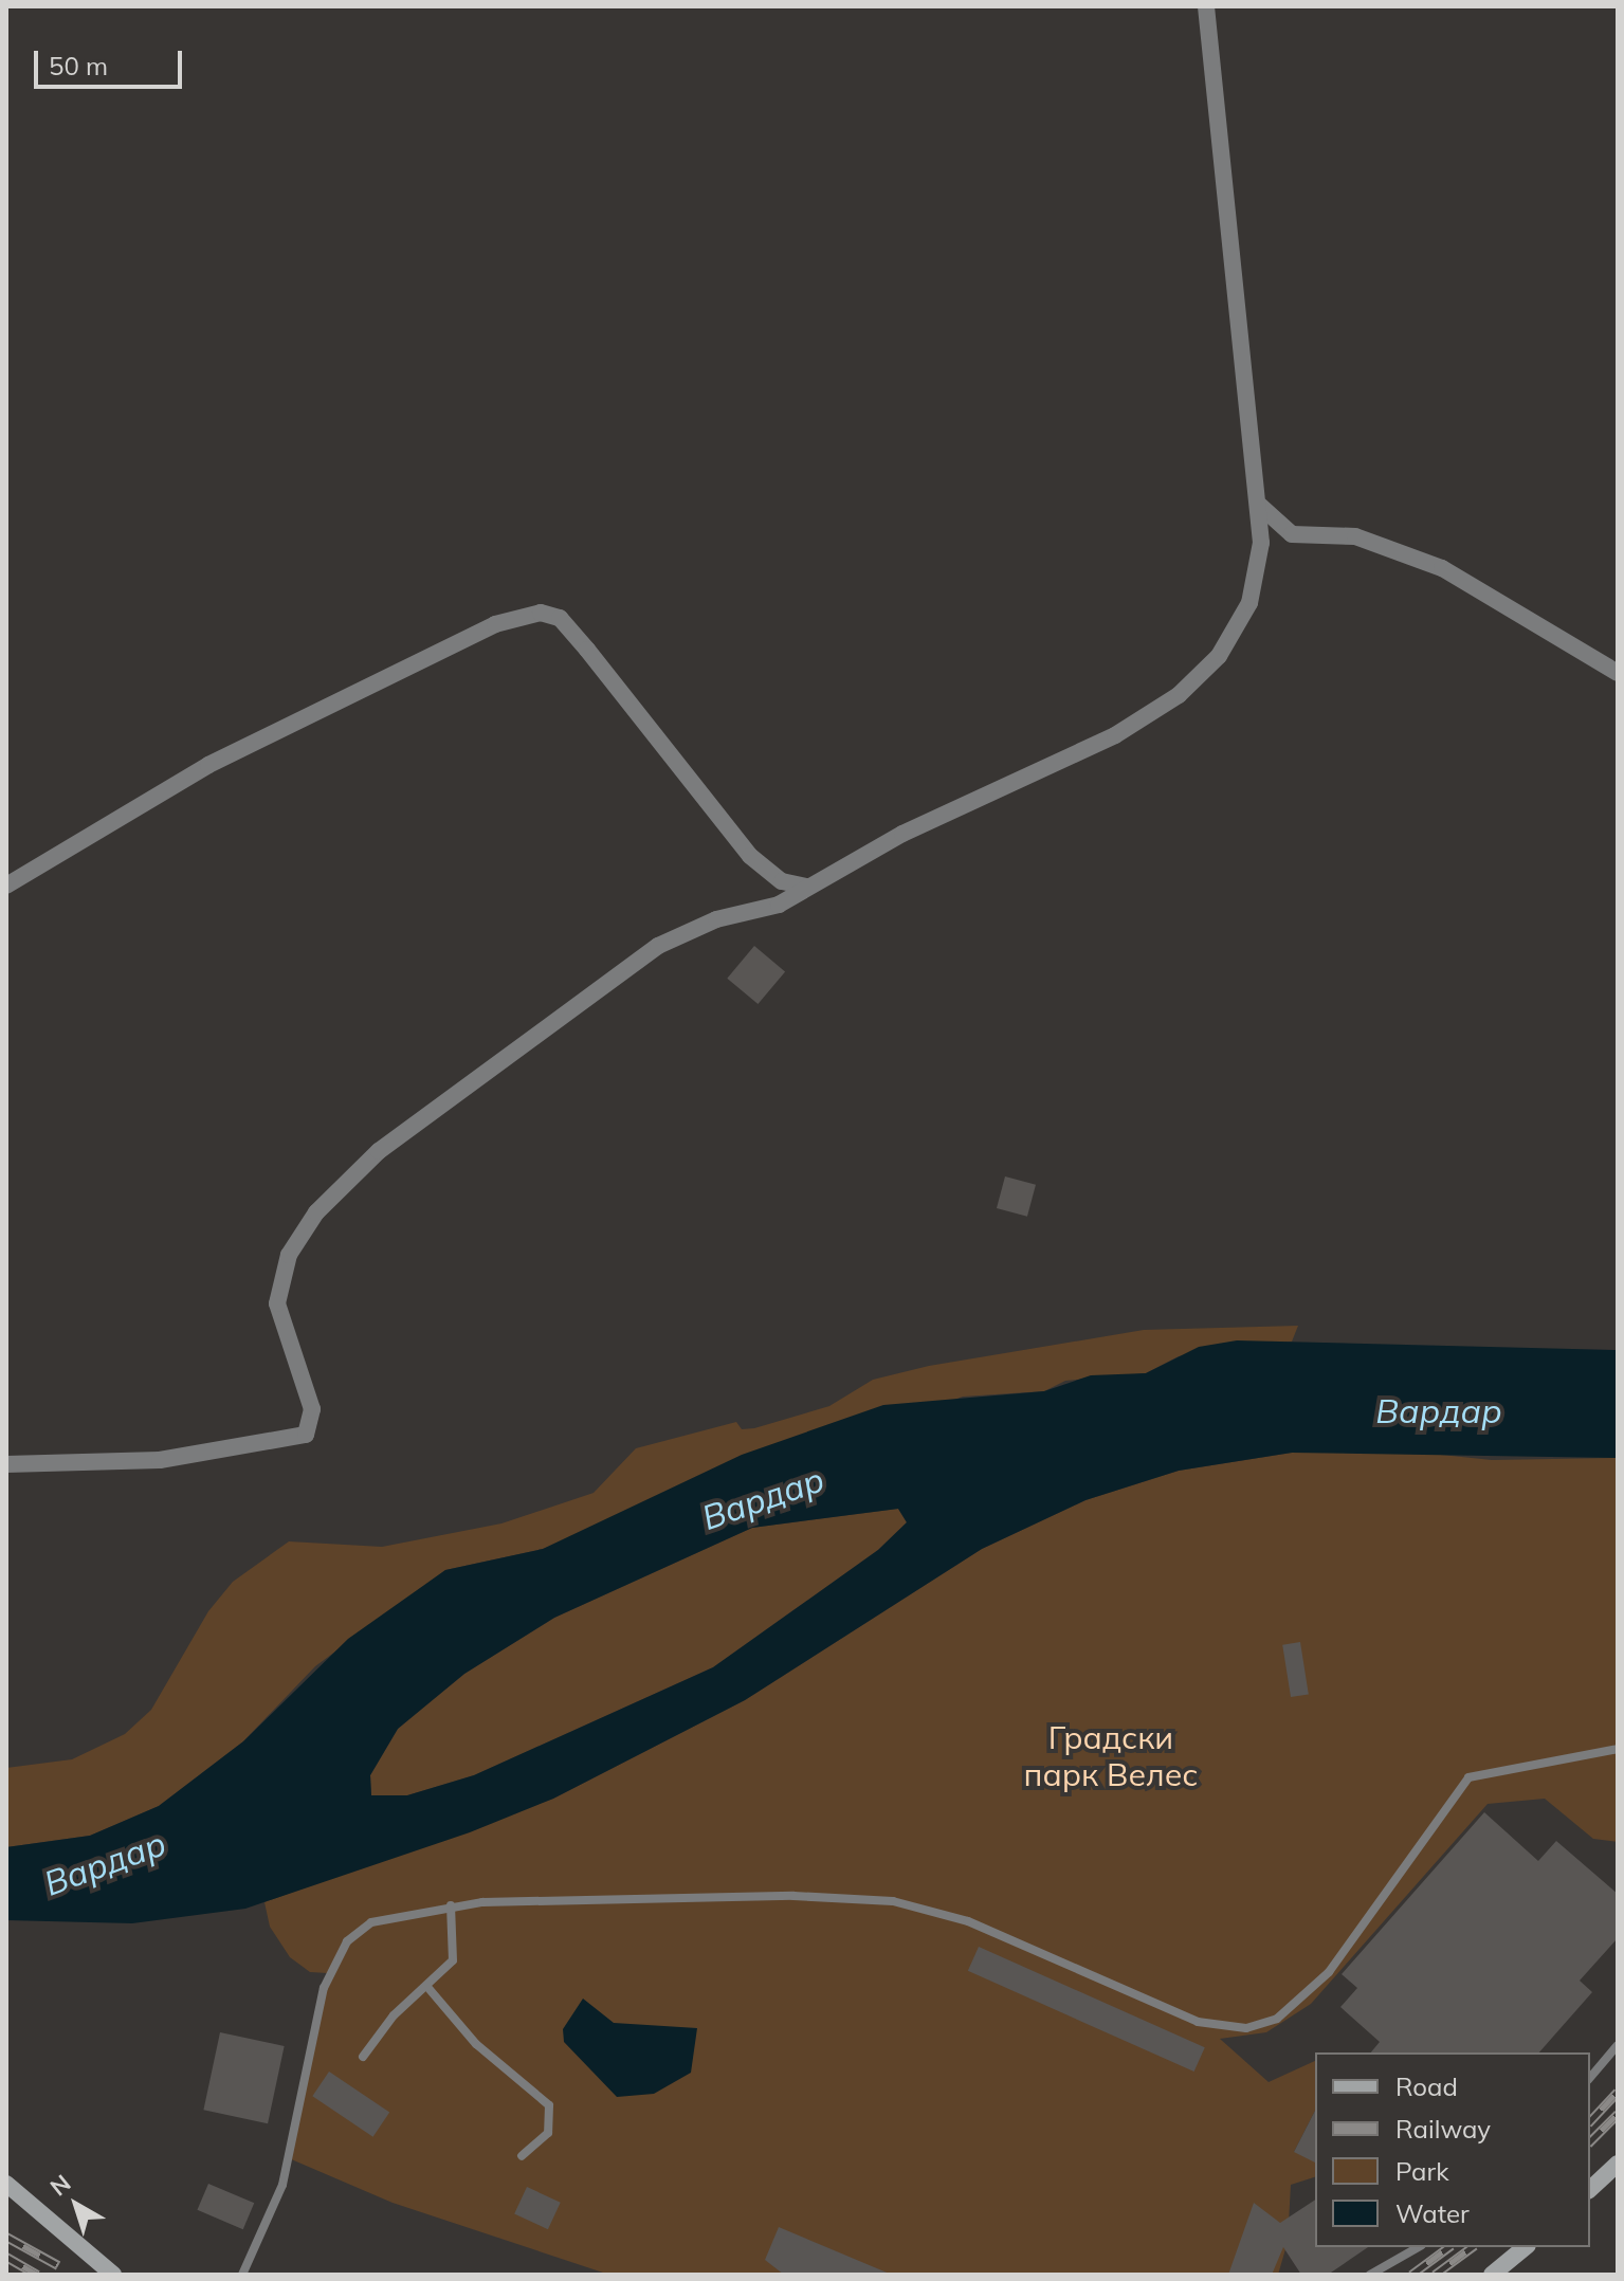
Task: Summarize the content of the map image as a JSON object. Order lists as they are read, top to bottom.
{
  "water": ["Вардар"],
  "parks": ["Градски парк Велес"],
  "legend": [
    "Road",
    "Railway",
    "Park",
    "Water"
  ],
  "scale_bar": "50 m",
  "north": "top left"
}
